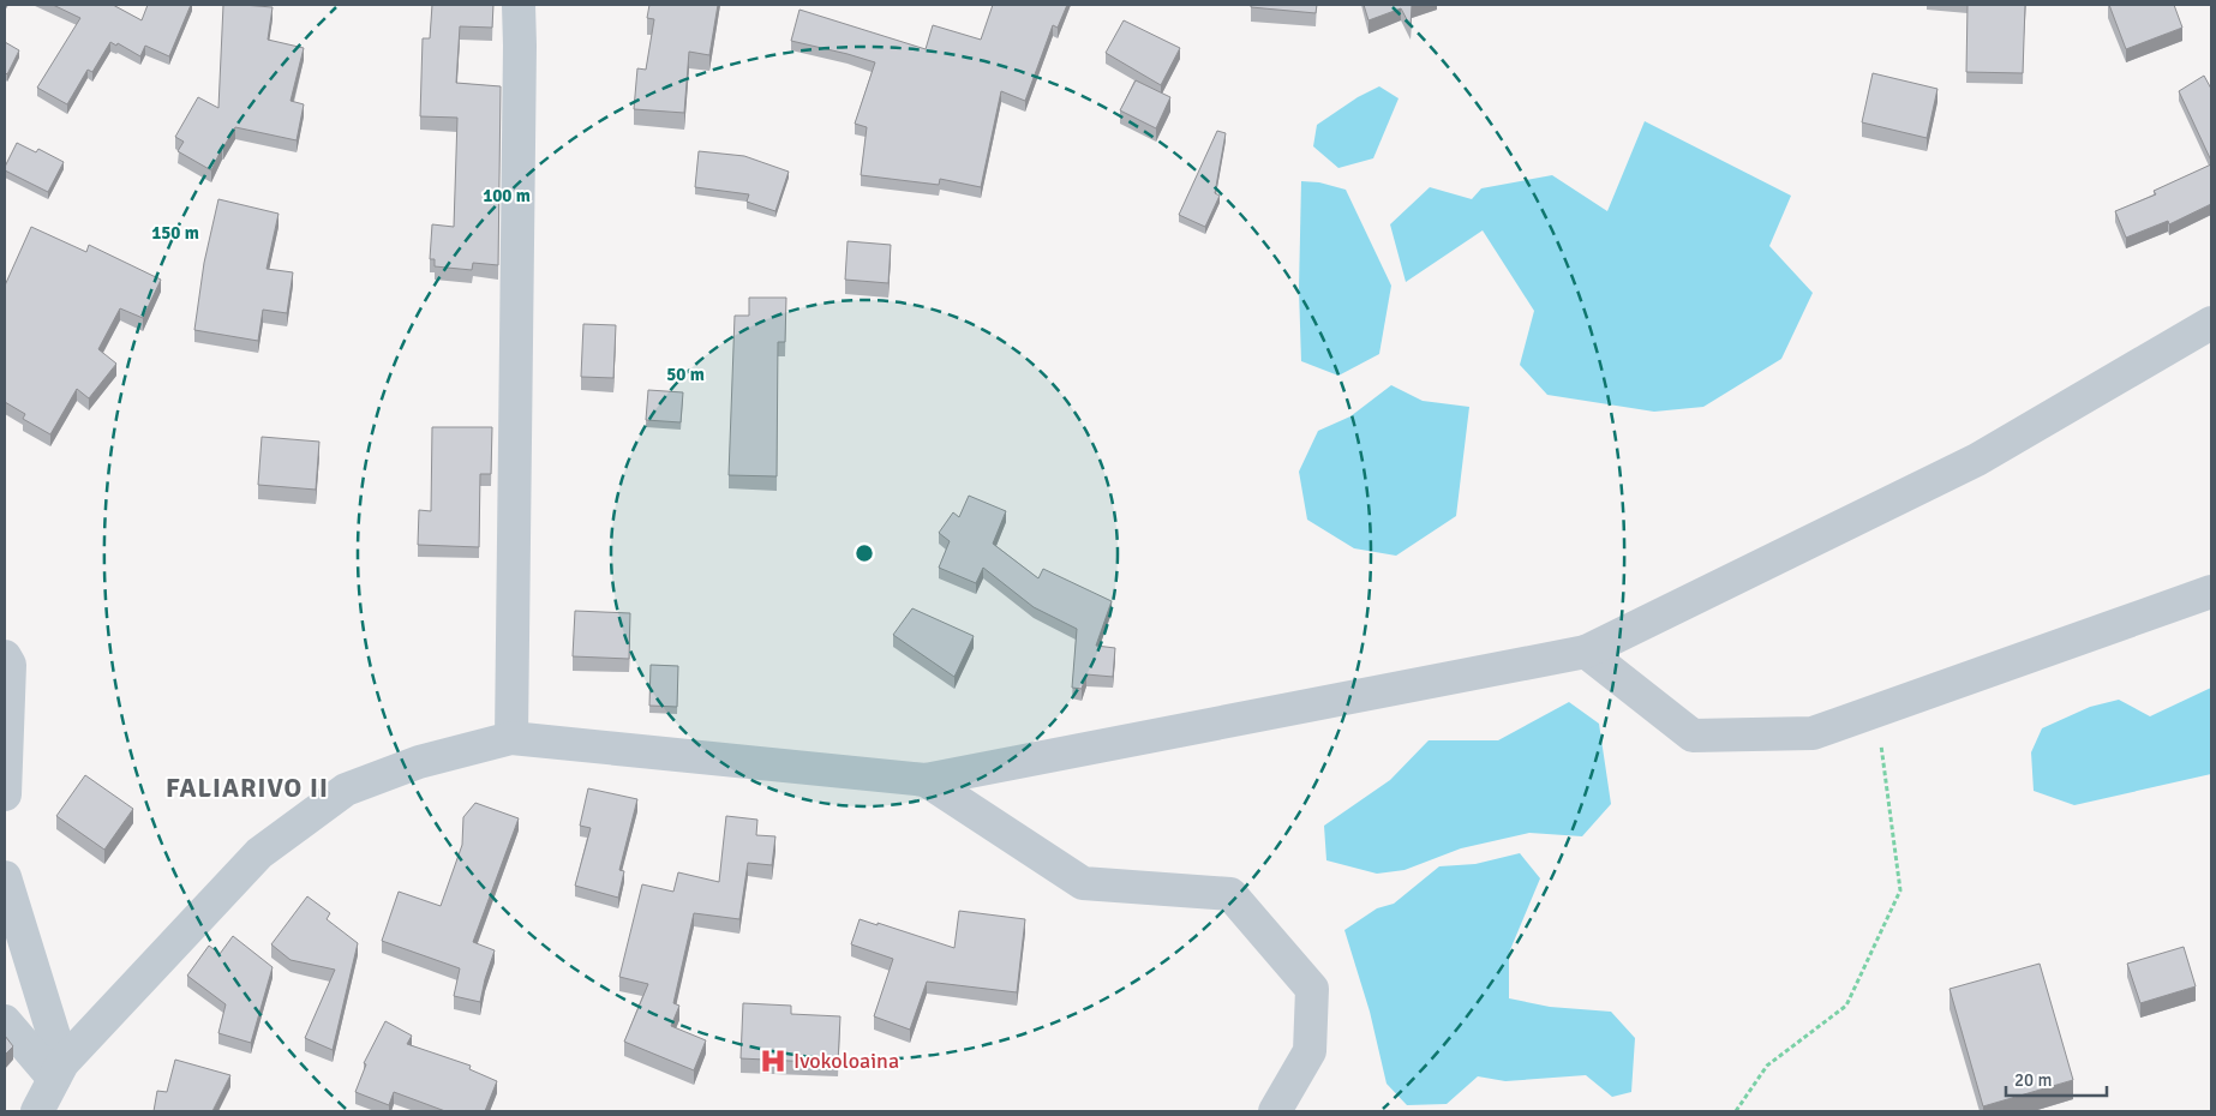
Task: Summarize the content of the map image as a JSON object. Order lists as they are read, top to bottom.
{
  "districts": ["FALIARIVO II"],
  "places": {
    "hospital": ["Ivokoloaina"]
  },
  "scale_bar": "20 m",
  "rings": ["100 m", "150 m", "50 m"]
}
